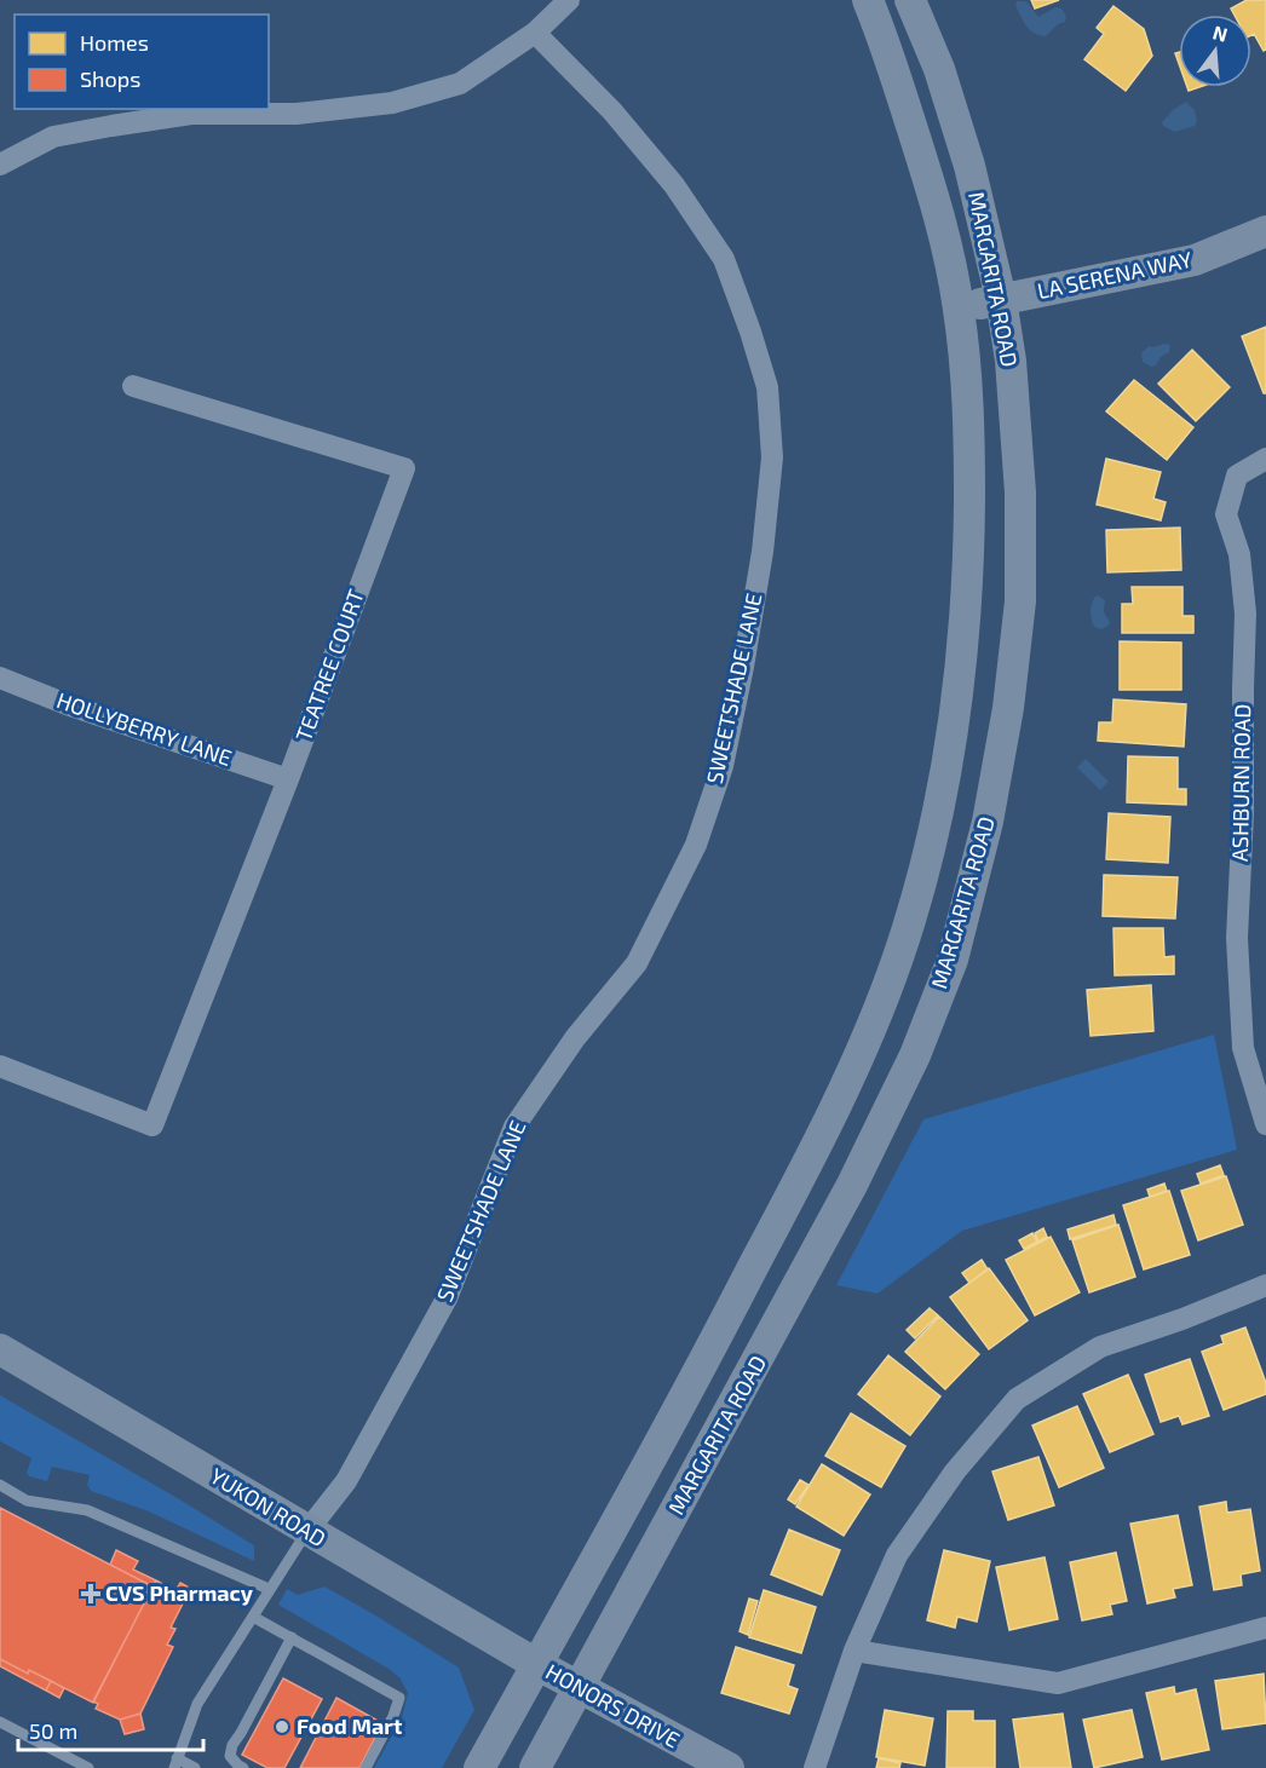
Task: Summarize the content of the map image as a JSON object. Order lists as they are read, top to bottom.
{
  "streets": {
    "main road": [
      "LA SERENA WAY",
      "MARGARITA ROAD",
      "YUKON ROAD",
      "HONORS DRIVE"
    ],
    "street": [
      "TEATREE COURT",
      "SWEETSHADE LANE",
      "HOLLYBERRY LANE",
      "ASHBURN ROAD"
    ]
  },
  "crossings": [
    ["LA SERENA WAY", "MARGARITA ROAD"],
    ["MARGARITA ROAD", "YUKON ROAD"],
    ["MARGARITA ROAD", "HONORS DRIVE"],
    ["TEATREE COURT", "HOLLYBERRY LANE"],
    ["SWEETSHADE LANE", "YUKON ROAD"],
    ["YUKON ROAD", "HONORS DRIVE"]
  ],
  "places": {
    "health": ["CVS Pharmacy"],
    "other": ["Food Mart"]
  },
  "legend": ["Homes", "Shops"],
  "scale_bar": "50 m",
  "north": "top"
}
